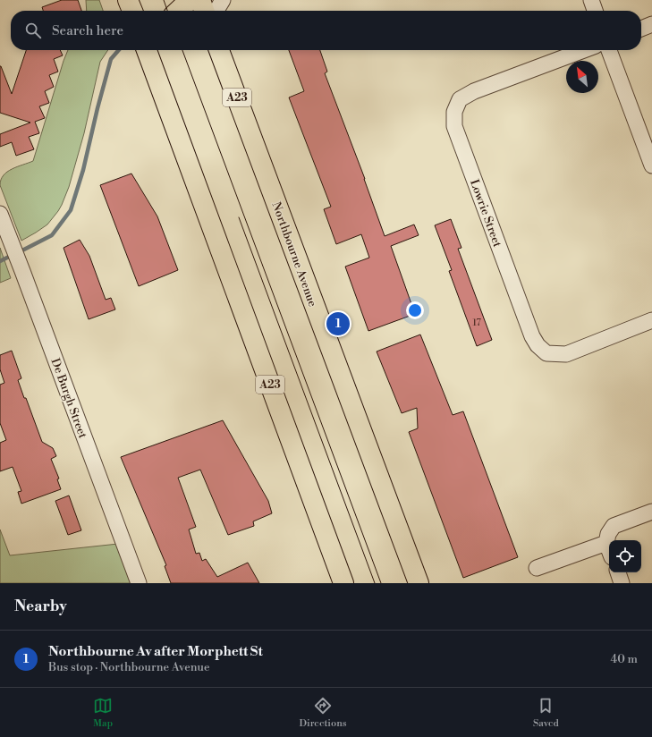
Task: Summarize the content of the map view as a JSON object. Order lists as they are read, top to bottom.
{
  "streets": {
    "highway": ["A23", "Northbourne Avenue"],
    "street": ["Lowrie Street", "De Burgh Street"]
  },
  "house_numbers": ["17"],
  "north": "top left",
  "page": {
    "search": "Search here",
    "pins": "1",
    "heading": "Nearby",
    "list": [
      {
        "mark": "1",
        "name": "Northbourne Av after Morphett St",
        "note": "Bus stop · Northbourne Avenue",
        "value": "40 m"
      }
    ],
    "nav": ["Map", "Directions", "Saved"]
  }
}
